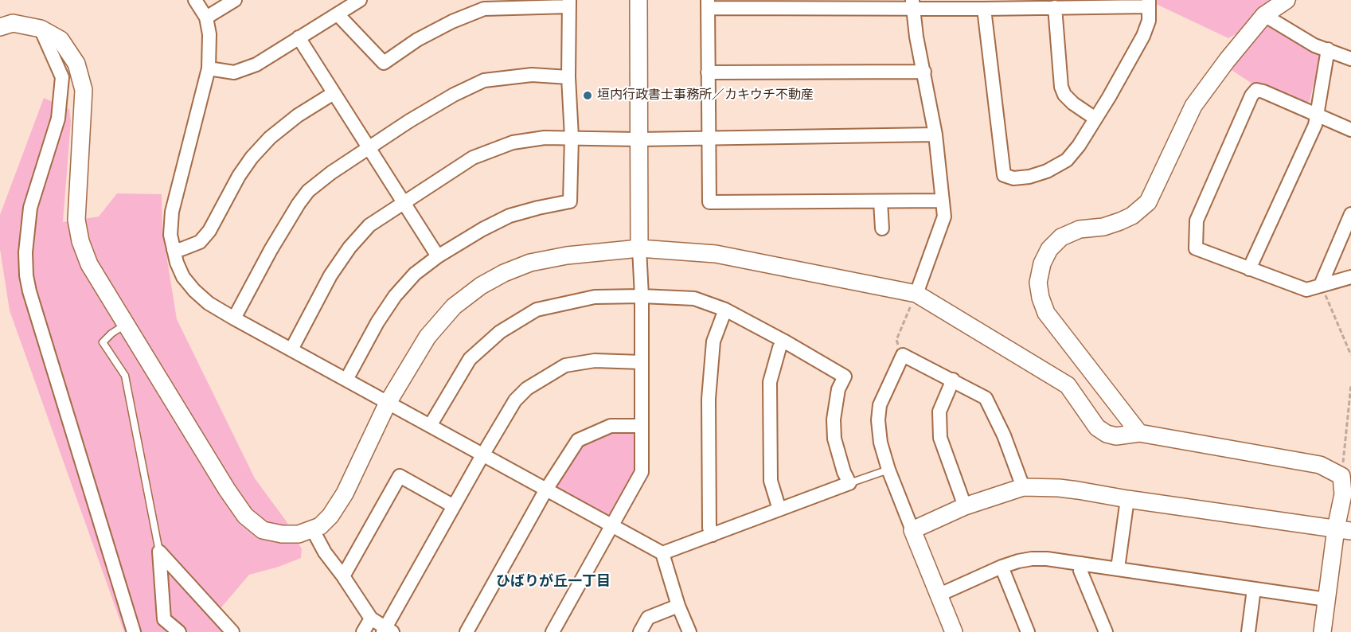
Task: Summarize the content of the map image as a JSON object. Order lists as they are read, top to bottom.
{
  "districts": ["ひばりが丘一丁目"],
  "places": ["垣内行政書士事務所／カキウチ不動産"]
}
